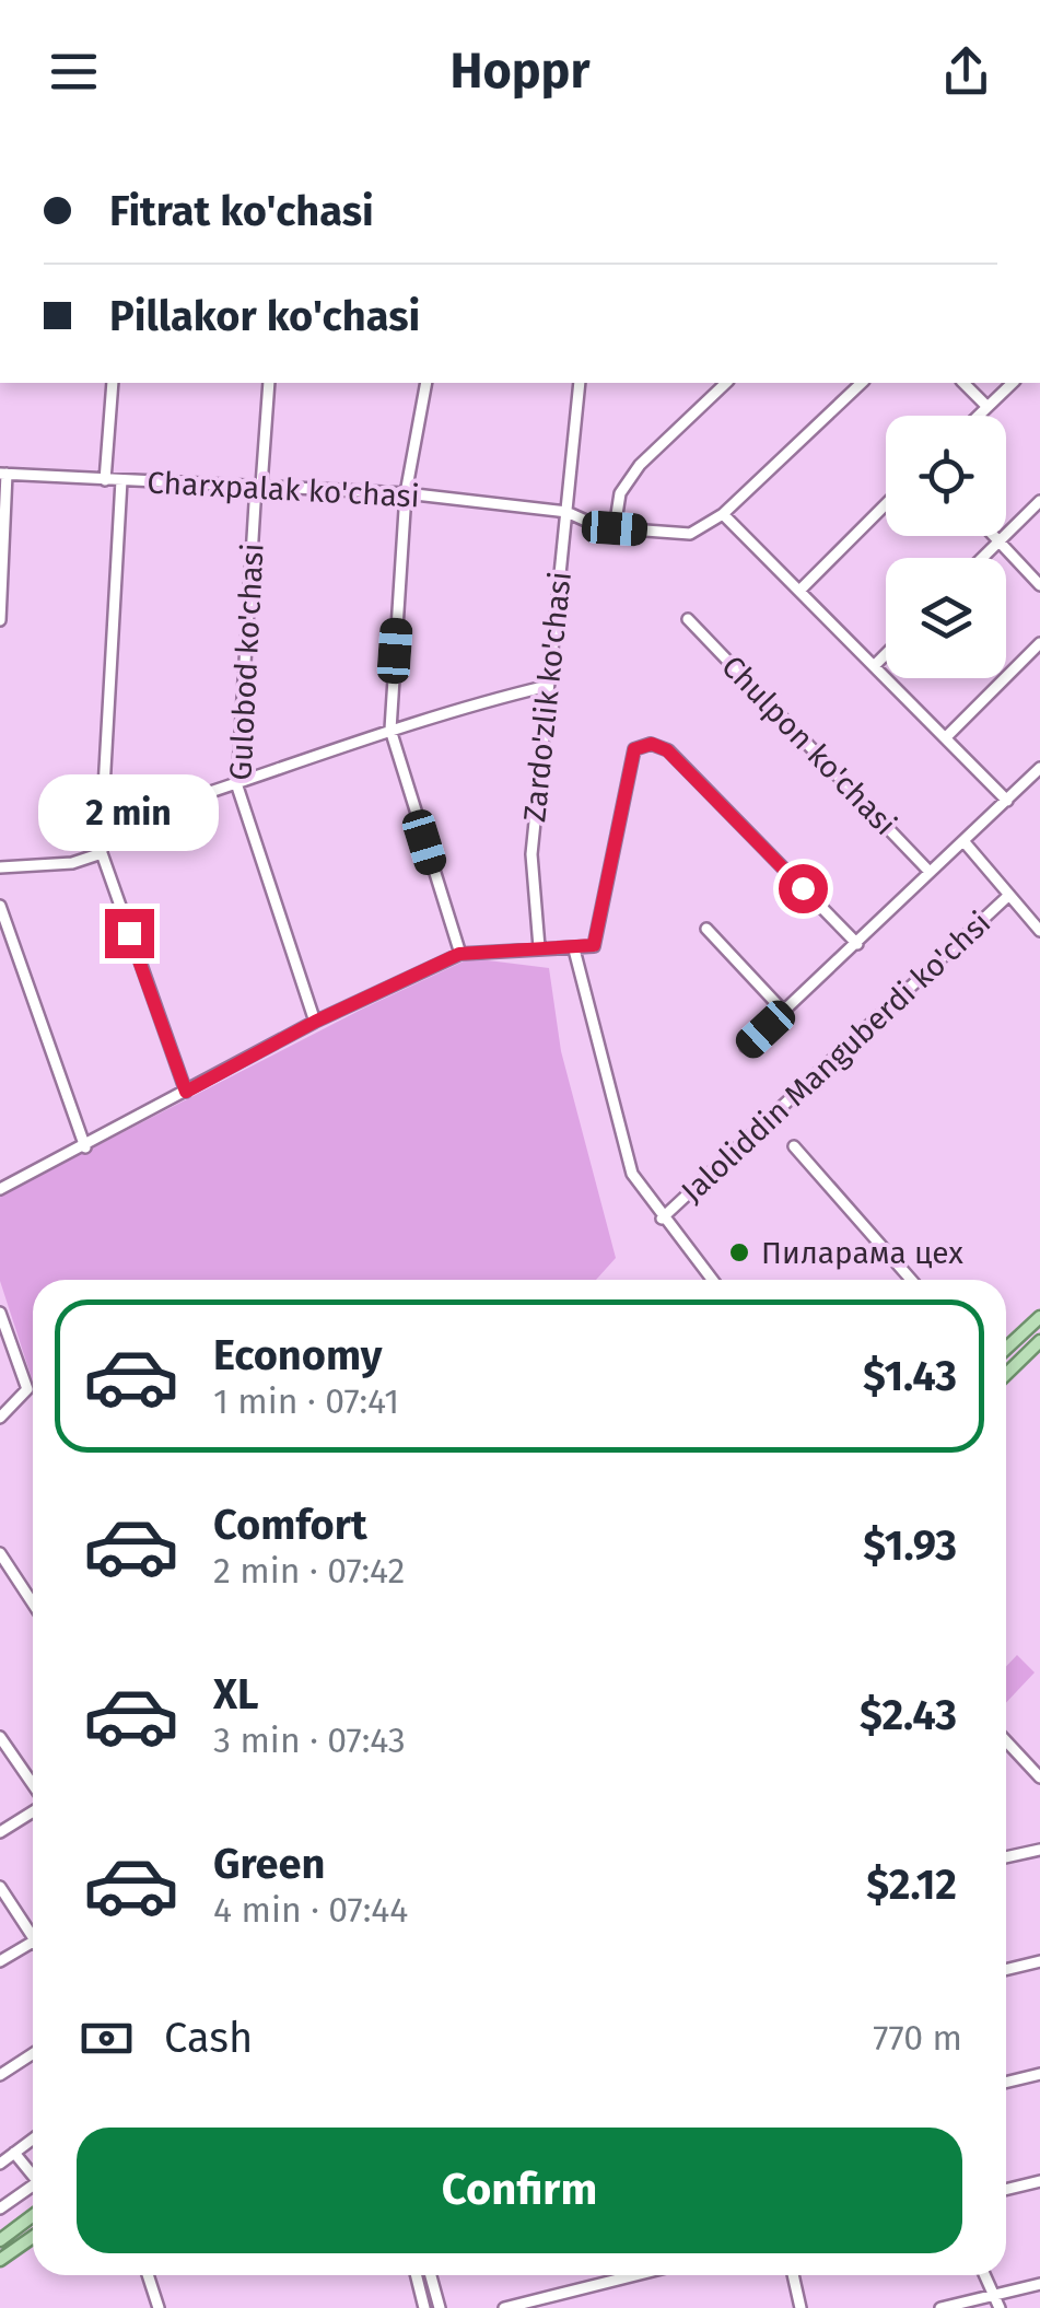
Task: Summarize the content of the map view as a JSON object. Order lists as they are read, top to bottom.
{
  "streets": {
    "street": [
      "Charxpalak ko'chasi",
      "Gulobod ko'chasi",
      "Zardo'zlik ko'chasi",
      "Chulpon ko'chasi",
      "Jaloliddin Manguberdi ko'chsi"
    ]
  },
  "crossings": [
    ["Charxpalak ko'chasi", "Gulobod ko'chasi"],
    ["Charxpalak ko'chasi", "Zardo'zlik ko'chasi"]
  ],
  "places": ["Пиларама цех"],
  "page": {
    "header": "Hoppr",
    "banner": ["Fitrat ko'chasi", "Pillakor ko'chasi"],
    "bubble": "2 min",
    "list": [
      {
        "name": "Economy",
        "note": "1 min · 07:41",
        "value": "$1.43"
      },
      {
        "name": "Comfort",
        "note": "2 min · 07:42",
        "value": "$1.93"
      },
      {
        "name": "XL",
        "note": "3 min · 07:43",
        "value": "$2.43"
      },
      {
        "name": "Green",
        "note": "4 min · 07:44",
        "value": "$2.12"
      }
    ],
    "pay": ["Cash", "770 m"],
    "buttons": "Confirm"
  }
}
